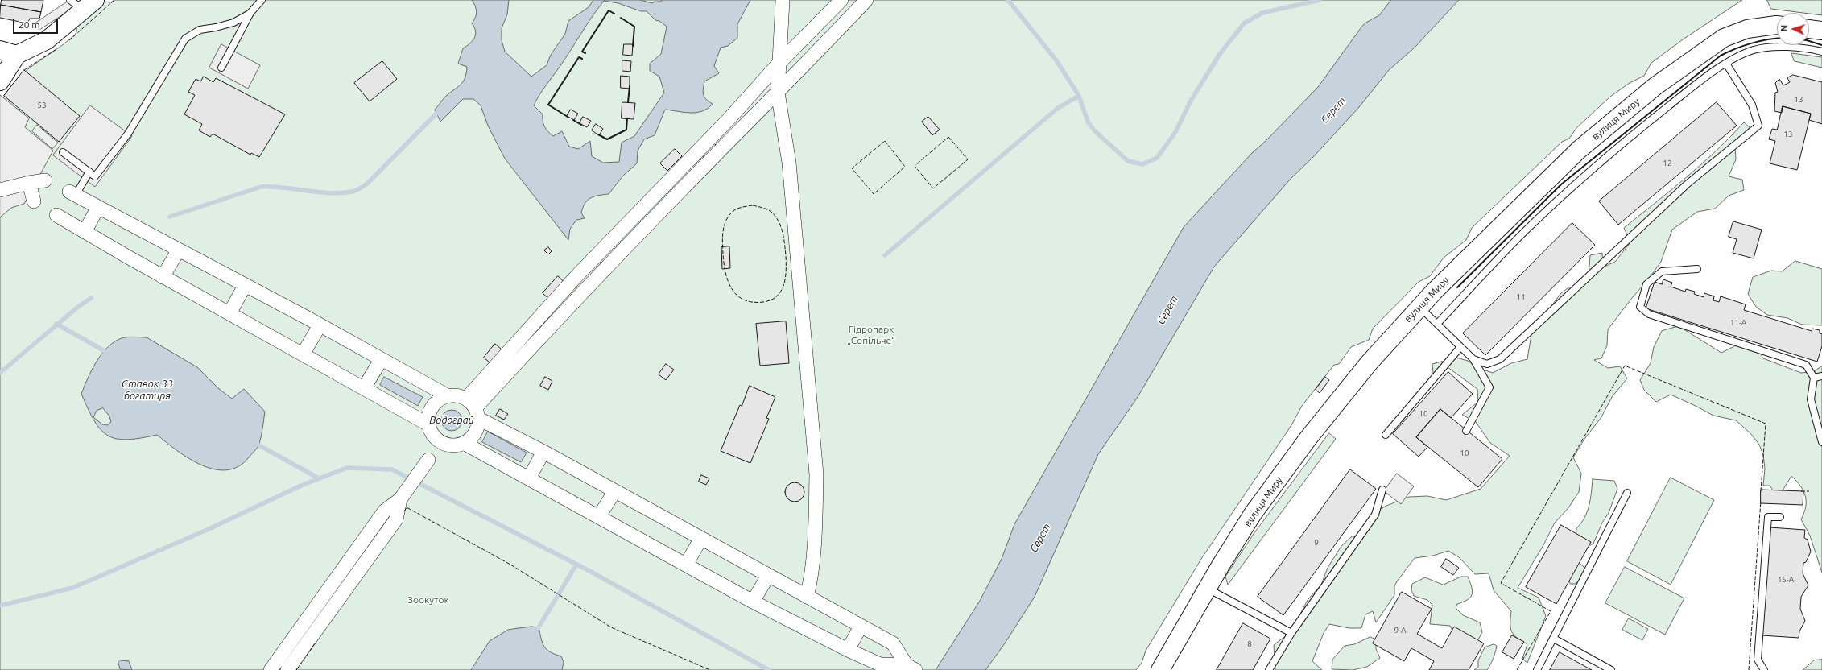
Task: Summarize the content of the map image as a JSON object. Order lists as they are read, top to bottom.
{
  "streets": {
    "main road": ["вулиця Миру"]
  },
  "water": ["Серет", "Ставок 33 богатиря", "Водограй"],
  "parks": ["Гідропарк „Сопільче“", "Зоокуток"],
  "house_numbers": [
    "13",
    "53",
    "13",
    "12",
    "11",
    "11-А",
    "10",
    "10",
    "9",
    "15-А",
    "9-А",
    "8"
  ],
  "scale_bar": "20 m",
  "north": "left"
}
